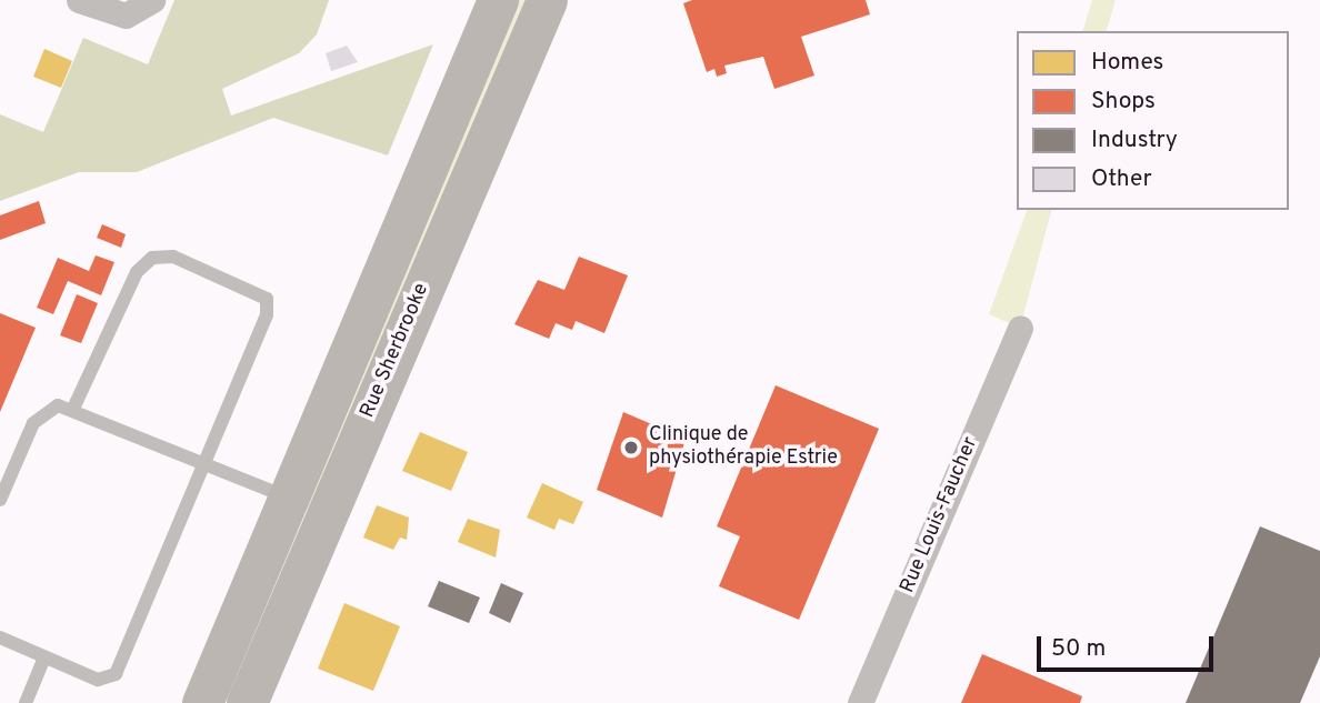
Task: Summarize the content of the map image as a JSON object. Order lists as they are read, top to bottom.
{
  "streets": {
    "main road": ["Rue Sherbrooke"],
    "street": ["Rue Louis-Faucher"]
  },
  "places": ["Clinique de physiothérapie Estrie"],
  "legend": [
    "Homes",
    "Shops",
    "Industry",
    "Other"
  ],
  "scale_bar": "50 m"
}
